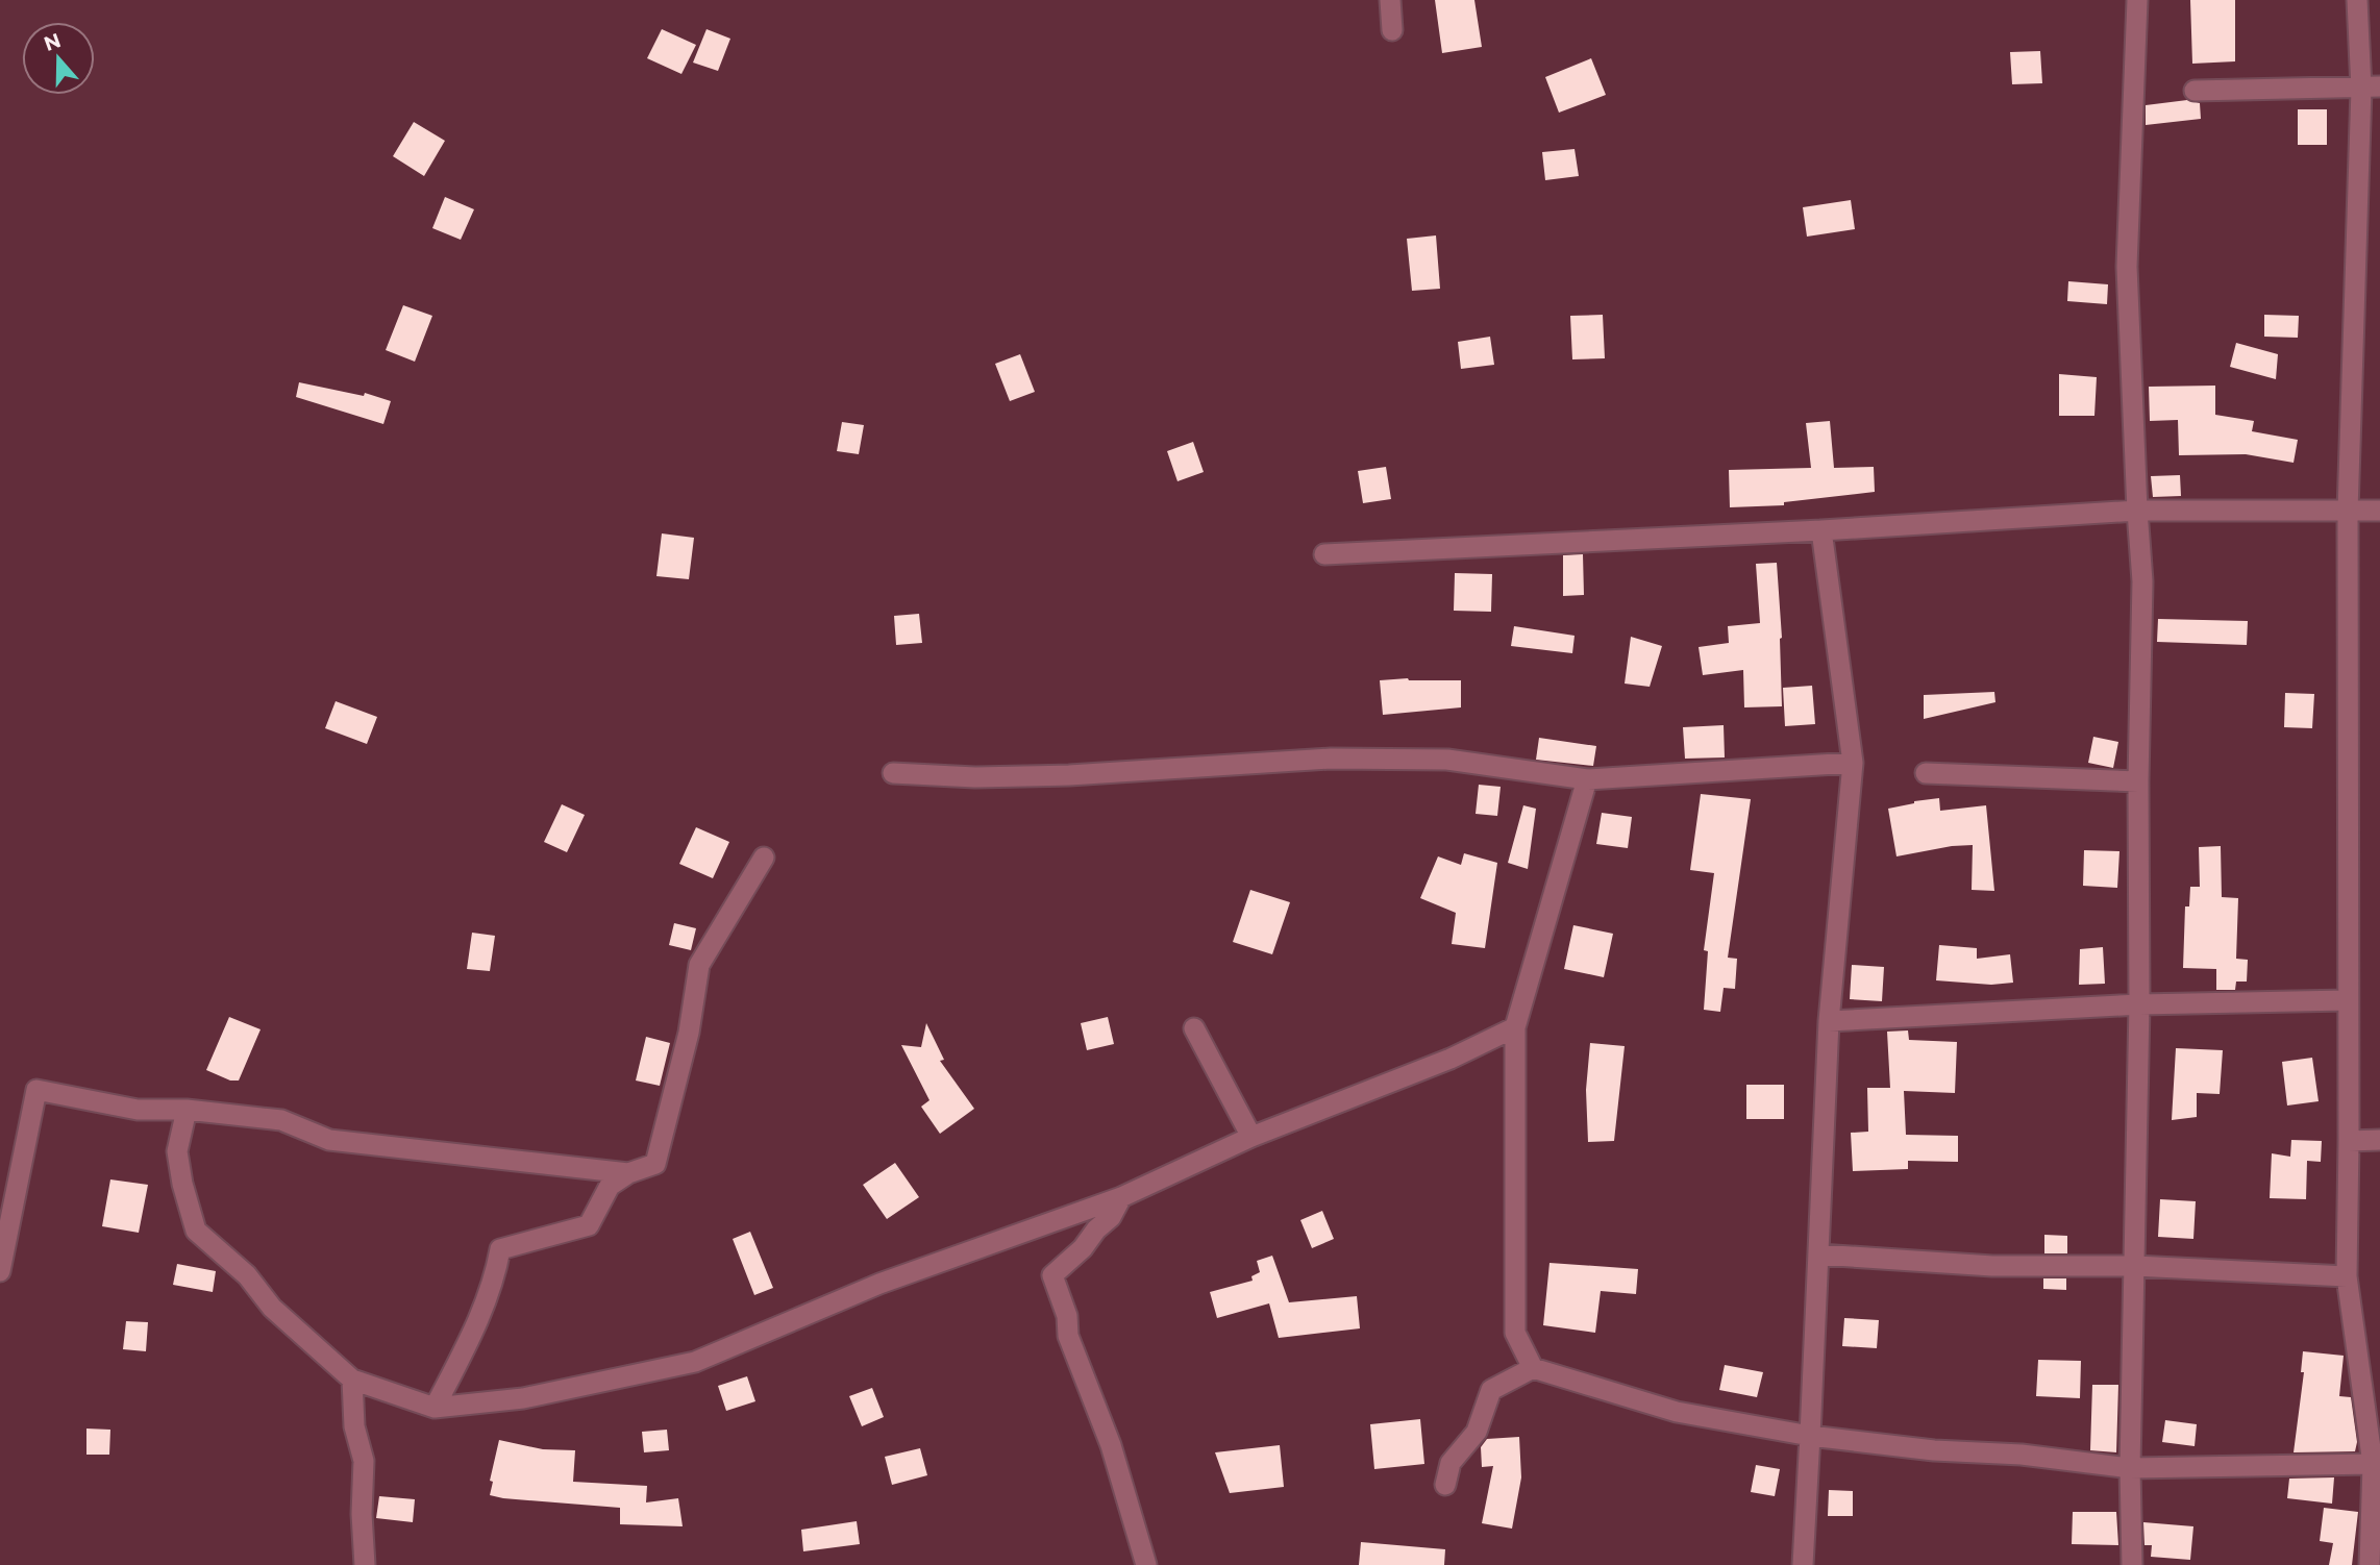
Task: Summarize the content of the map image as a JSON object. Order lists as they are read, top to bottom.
{
  "north": "top"
}
